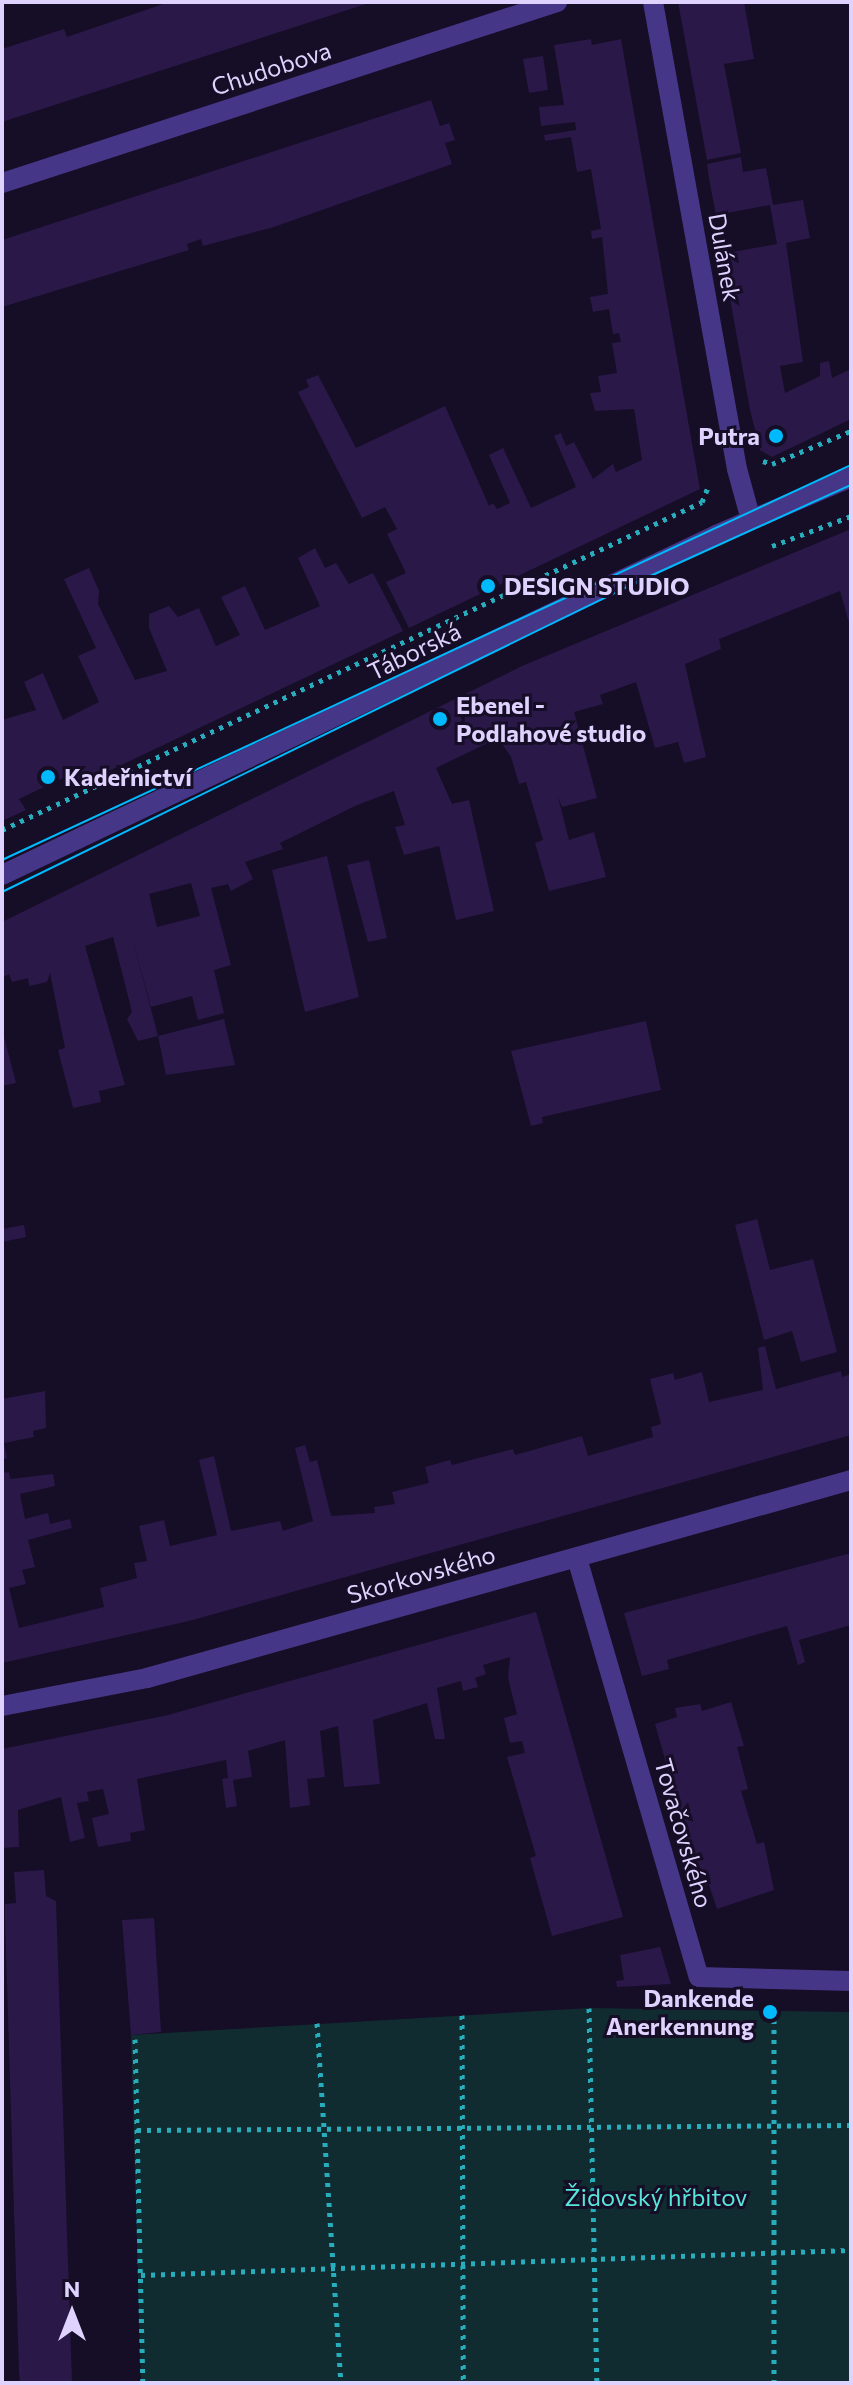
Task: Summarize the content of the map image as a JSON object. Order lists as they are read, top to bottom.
{
  "streets": {
    "street": [
      "Chudobova",
      "Dulánek",
      "Táborská",
      "Skorkovského",
      "Tovačovského"
    ]
  },
  "crossings": [
    ["Dulánek", "Táborská"],
    ["Skorkovského", "Tovačovského"]
  ],
  "parks": ["Židovský hřbitov"],
  "places": [
    "Putra",
    "DESIGN STUDIO",
    "Ebenel - Podlahové studio",
    "Kadeřnictví",
    "Dankende Anerkennung"
  ],
  "north": "top"
}
